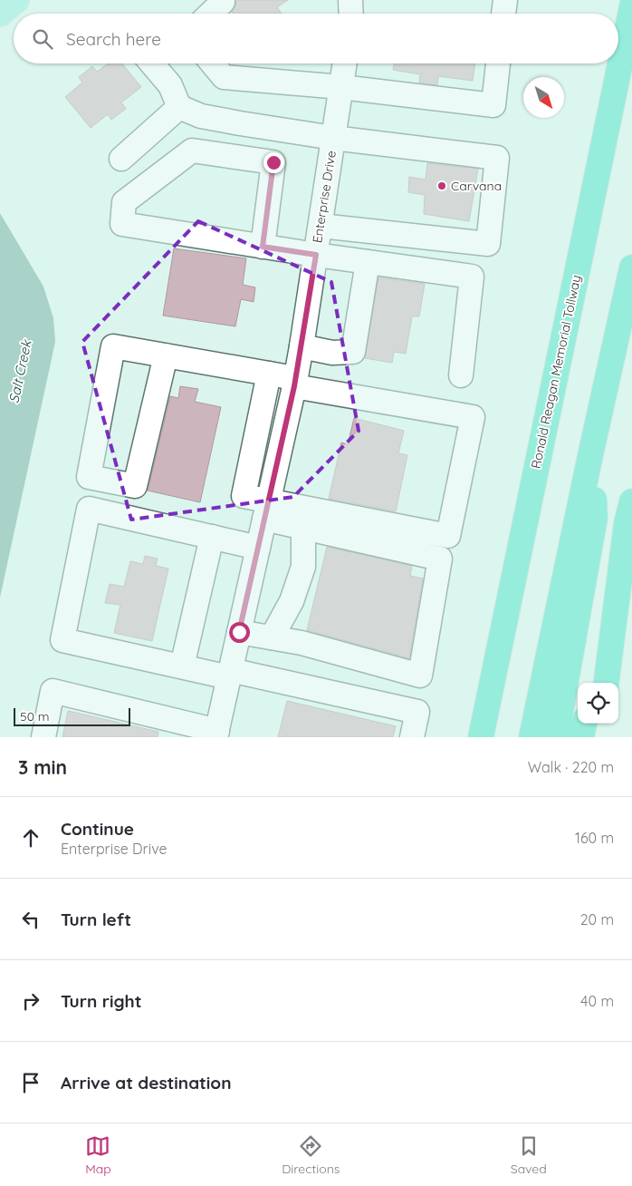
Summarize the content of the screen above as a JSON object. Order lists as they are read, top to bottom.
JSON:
{
  "streets": {
    "highway": ["Ronald Reagan Memorial Tollway"],
    "street": ["Enterprise Drive"]
  },
  "water": ["Salt Creek"],
  "places": ["Carvana"],
  "scale_bar": "50 m",
  "north": "bottom right",
  "page": {
    "search": "Search here",
    "scale": "50 m",
    "heading": ["3 min", "Walk · 220 m"],
    "list": [
      ["Continue", "Enterprise Drive", "160 m"],
      ["Turn left", "20 m"],
      ["Turn right", "40 m"],
      "Arrive at destination"
    ],
    "nav": ["Map", "Directions", "Saved"]
  }
}
